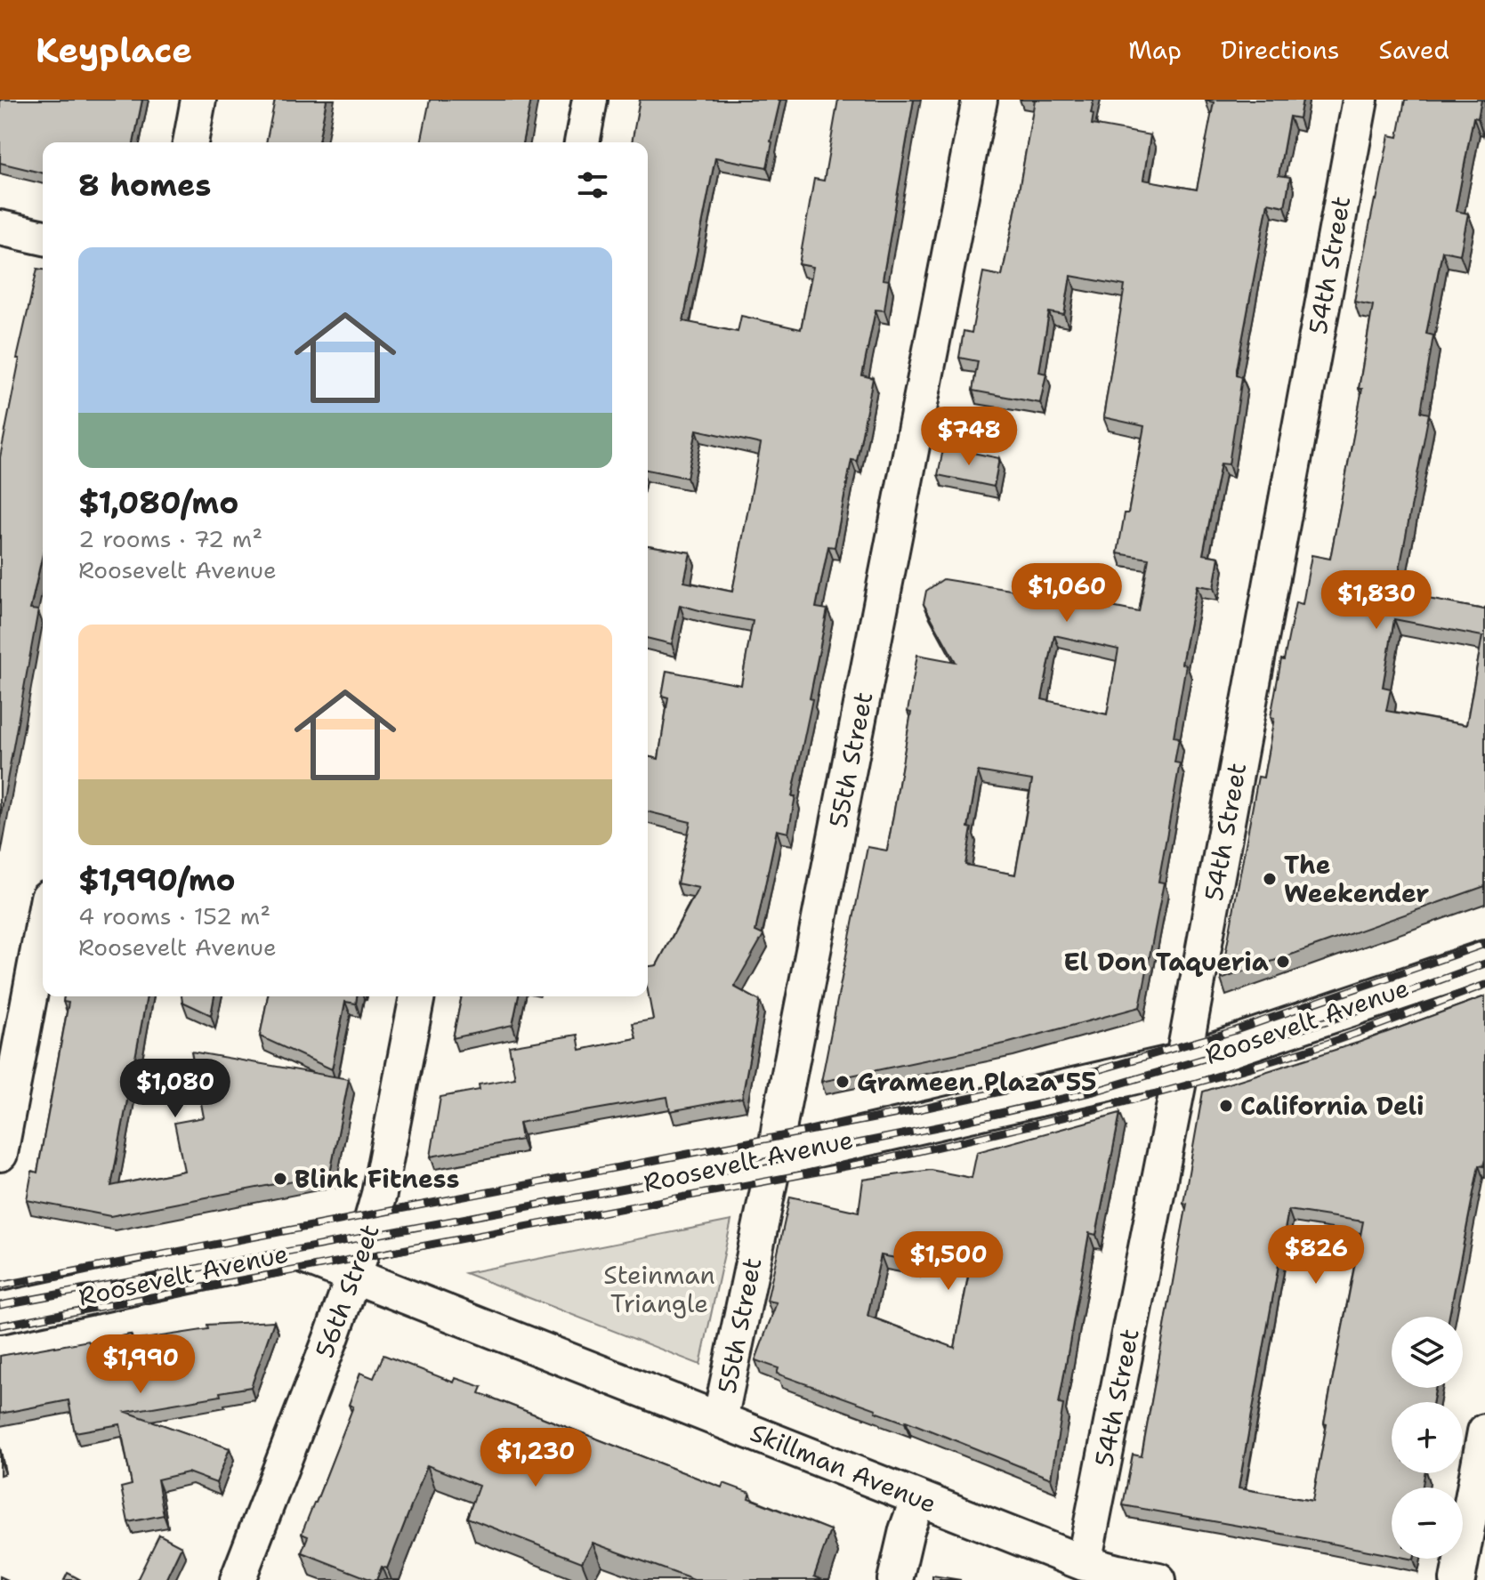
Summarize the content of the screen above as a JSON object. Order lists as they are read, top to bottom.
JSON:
{
  "streets": {
    "main road": ["Roosevelt Avenue"],
    "street": [
      "54th Street",
      "55th Street",
      "56th Street",
      "Skillman Avenue"
    ]
  },
  "crossings": [
    ["54th Street", "Roosevelt Avenue"],
    ["54th Street", "Skillman Avenue"],
    ["55th Street", "Roosevelt Avenue"],
    ["55th Street", "Skillman Avenue"],
    ["Roosevelt Avenue", "56th Street"],
    ["Roosevelt Avenue", "Skillman Avenue"],
    ["56th Street", "Skillman Avenue"]
  ],
  "parks": ["Steinman Triangle"],
  "places": [
    "The Weekender",
    "El Don Taqueria",
    "Grameen Plaza 55",
    "California Deli",
    "Blink Fitness"
  ],
  "page": {
    "header": "Keyplace",
    "nav": ["Map", "Directions", "Saved"],
    "heading": "8 homes",
    "list": [
      {
        "name": "$1,080/mo",
        "note": "2 rooms · 72 m² · Roosevelt Avenue"
      },
      {
        "name": "$1,990/mo",
        "note": "4 rooms · 152 m² · Roosevelt Avenue"
      }
    ],
    "price": [
      "$748",
      "$1,060",
      "$1,830",
      "$1,080",
      "$826",
      "$1,500",
      "$1,990",
      "$1,230"
    ],
    "map_buttons": ["+", "−"]
  }
}
